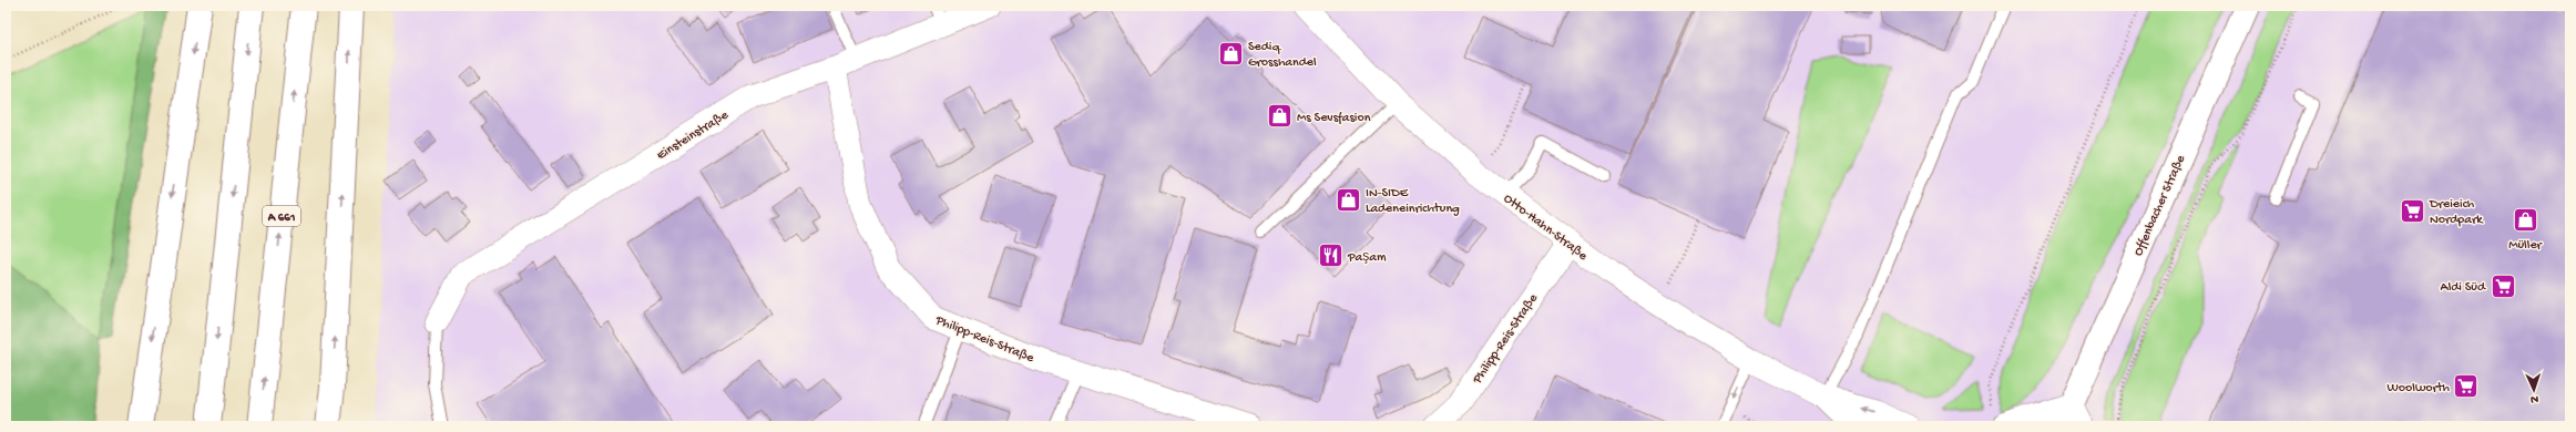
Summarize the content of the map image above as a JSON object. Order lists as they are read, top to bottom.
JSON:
{
  "streets": {
    "main road": ["Offenbacher Straße", "A 661"],
    "street": ["Einsteinstraße", "Otto-Hahn-Straße", "Philipp-Reis-Straße"]
  },
  "crossings": [
    ["Einsteinstraße", "Philipp-Reis-Straße"],
    ["Otto-Hahn-Straße", "Philipp-Reis-Straße"]
  ],
  "places": {
    "shop": [
      "Sediq Grosshandel",
      "Ms Sevsfasion",
      "IN-SIDE Ladeneinrichtung",
      "Müller"
    ],
    "supermarket": ["Dreieich Nordpark", "Aldi Süd", "Woolworth"],
    "restaurant": ["Paşam"]
  },
  "north": "bottom"
}
